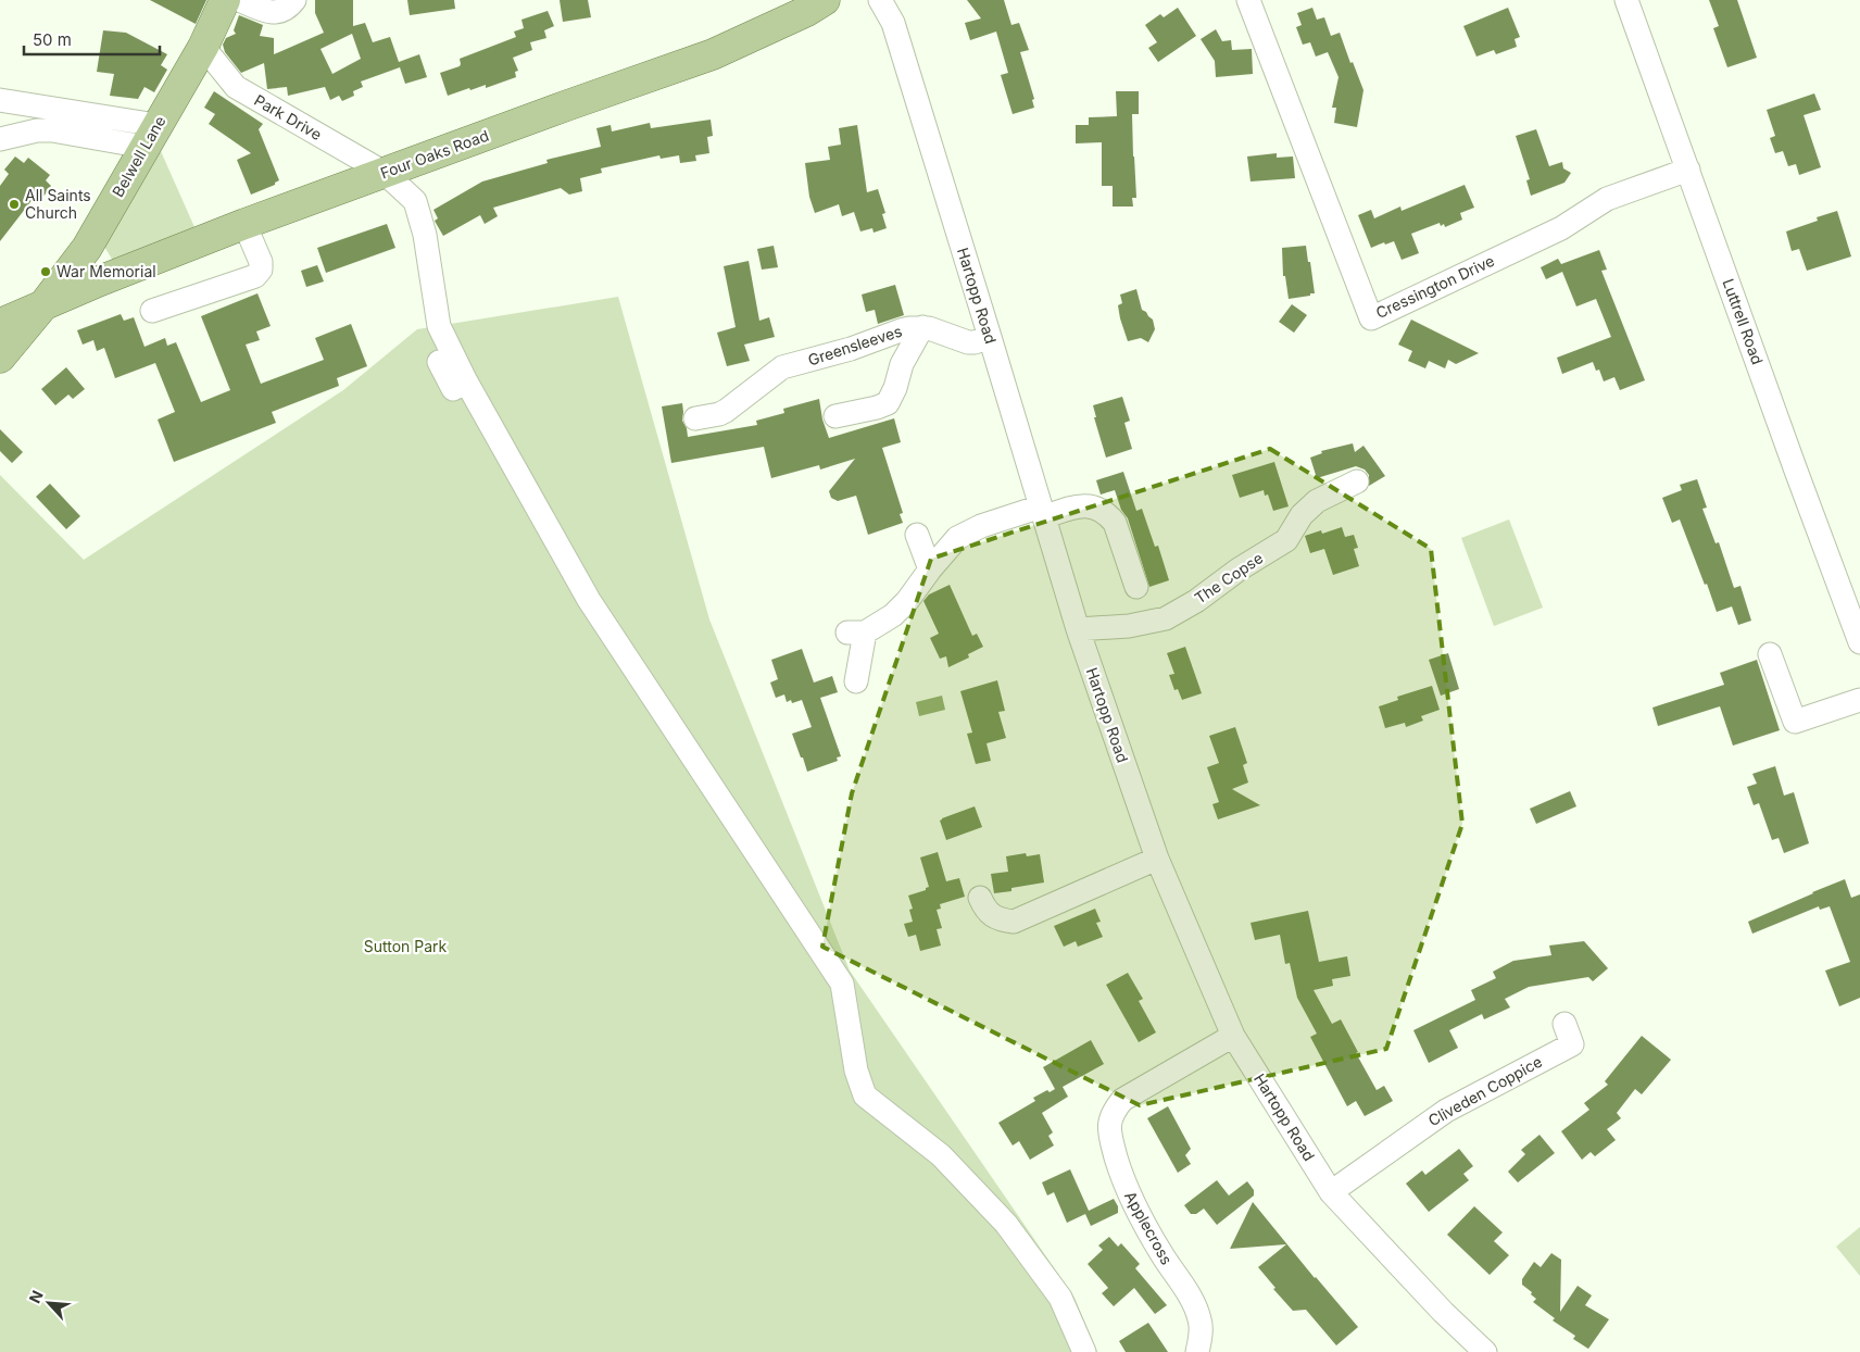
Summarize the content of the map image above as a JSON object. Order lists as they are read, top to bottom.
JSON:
{
  "streets": {
    "main road": ["Four Oaks Road", "Belwell Lane"],
    "street": [
      "Park Drive",
      "Cressington Drive",
      "Hartopp Road",
      "Luttrell Road",
      "Greensleeves",
      "The Copse",
      "Cliveden Coppice",
      "Applecross"
    ]
  },
  "crossings": [
    ["Park Drive", "Four Oaks Road"],
    ["Park Drive", "Belwell Lane"],
    ["Four Oaks Road", "Belwell Lane"],
    ["Cressington Drive", "Luttrell Road"],
    ["Hartopp Road", "Greensleeves"],
    ["Hartopp Road", "The Copse"],
    ["Hartopp Road", "Cliveden Coppice"],
    ["Hartopp Road", "Applecross"]
  ],
  "parks": ["Sutton Park"],
  "places": ["All Saints Church", "War Memorial"],
  "scale_bar": "50 m",
  "north": "top left"
}
